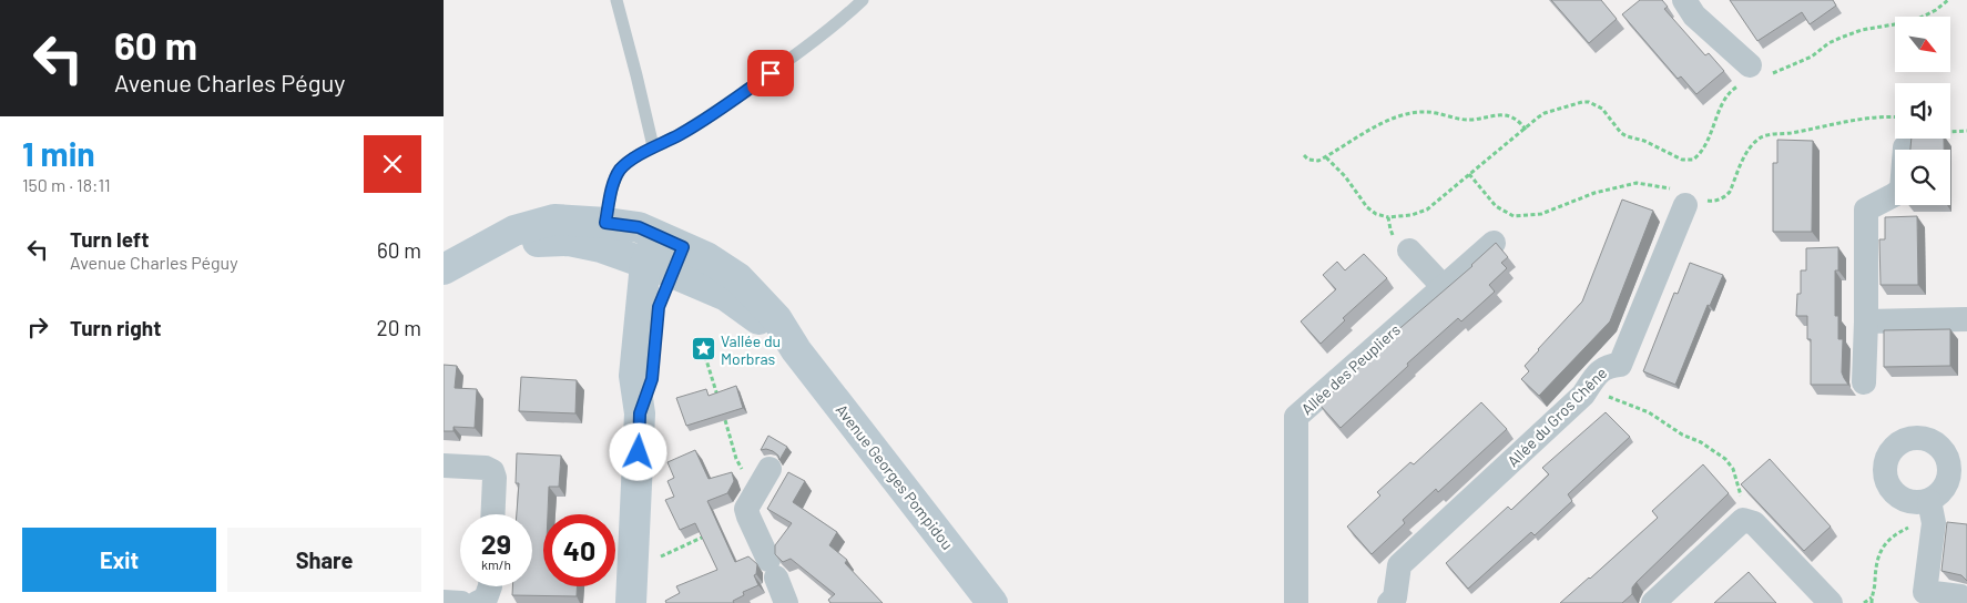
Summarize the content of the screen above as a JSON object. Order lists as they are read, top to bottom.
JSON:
{
  "streets": {
    "street": ["Allée des Peupliers", "Allée du Gros Chêne", "Avenue Georges Pompidou"]
  },
  "places": {
    "place": ["Vallée du Morbras"]
  },
  "north": "bottom right",
  "page": {
    "turn": ["60 m", "Avenue Charles Péguy"],
    "heading": ["1 min", "150 m · 18:11"],
    "list": [
      {
        "name": "Turn left",
        "note": "Avenue Charles Péguy",
        "value": "60 m"
      },
      {
        "name": "Turn right",
        "value": "20 m"
      }
    ],
    "speed": "29 km/h",
    "limit": "40",
    "buttons": ["Exit", "Share"]
  }
}
